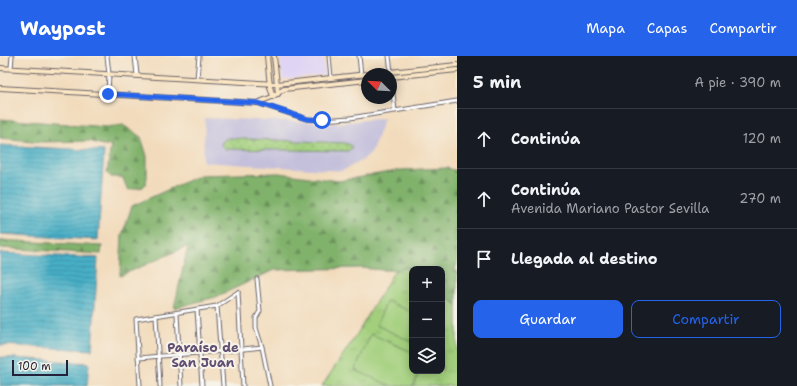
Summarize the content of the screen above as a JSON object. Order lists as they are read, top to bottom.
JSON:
{
  "districts": ["Paraíso de San Juan"],
  "scale_bar": "100 m",
  "north": "top left",
  "page": {
    "header": "Waypost",
    "nav": ["Mapa", "Capas", "Compartir"],
    "heading": ["5 min", "A pie · 390 m"],
    "list": [
      ["Continúa", "120 m"],
      ["Continúa", "Avenida Mariano Pastor Sevilla", "270 m"],
      "Llegada al destino"
    ],
    "map_buttons": ["+", "−"],
    "buttons": ["Guardar", "Compartir"],
    "scale": "100 m"
  }
}
